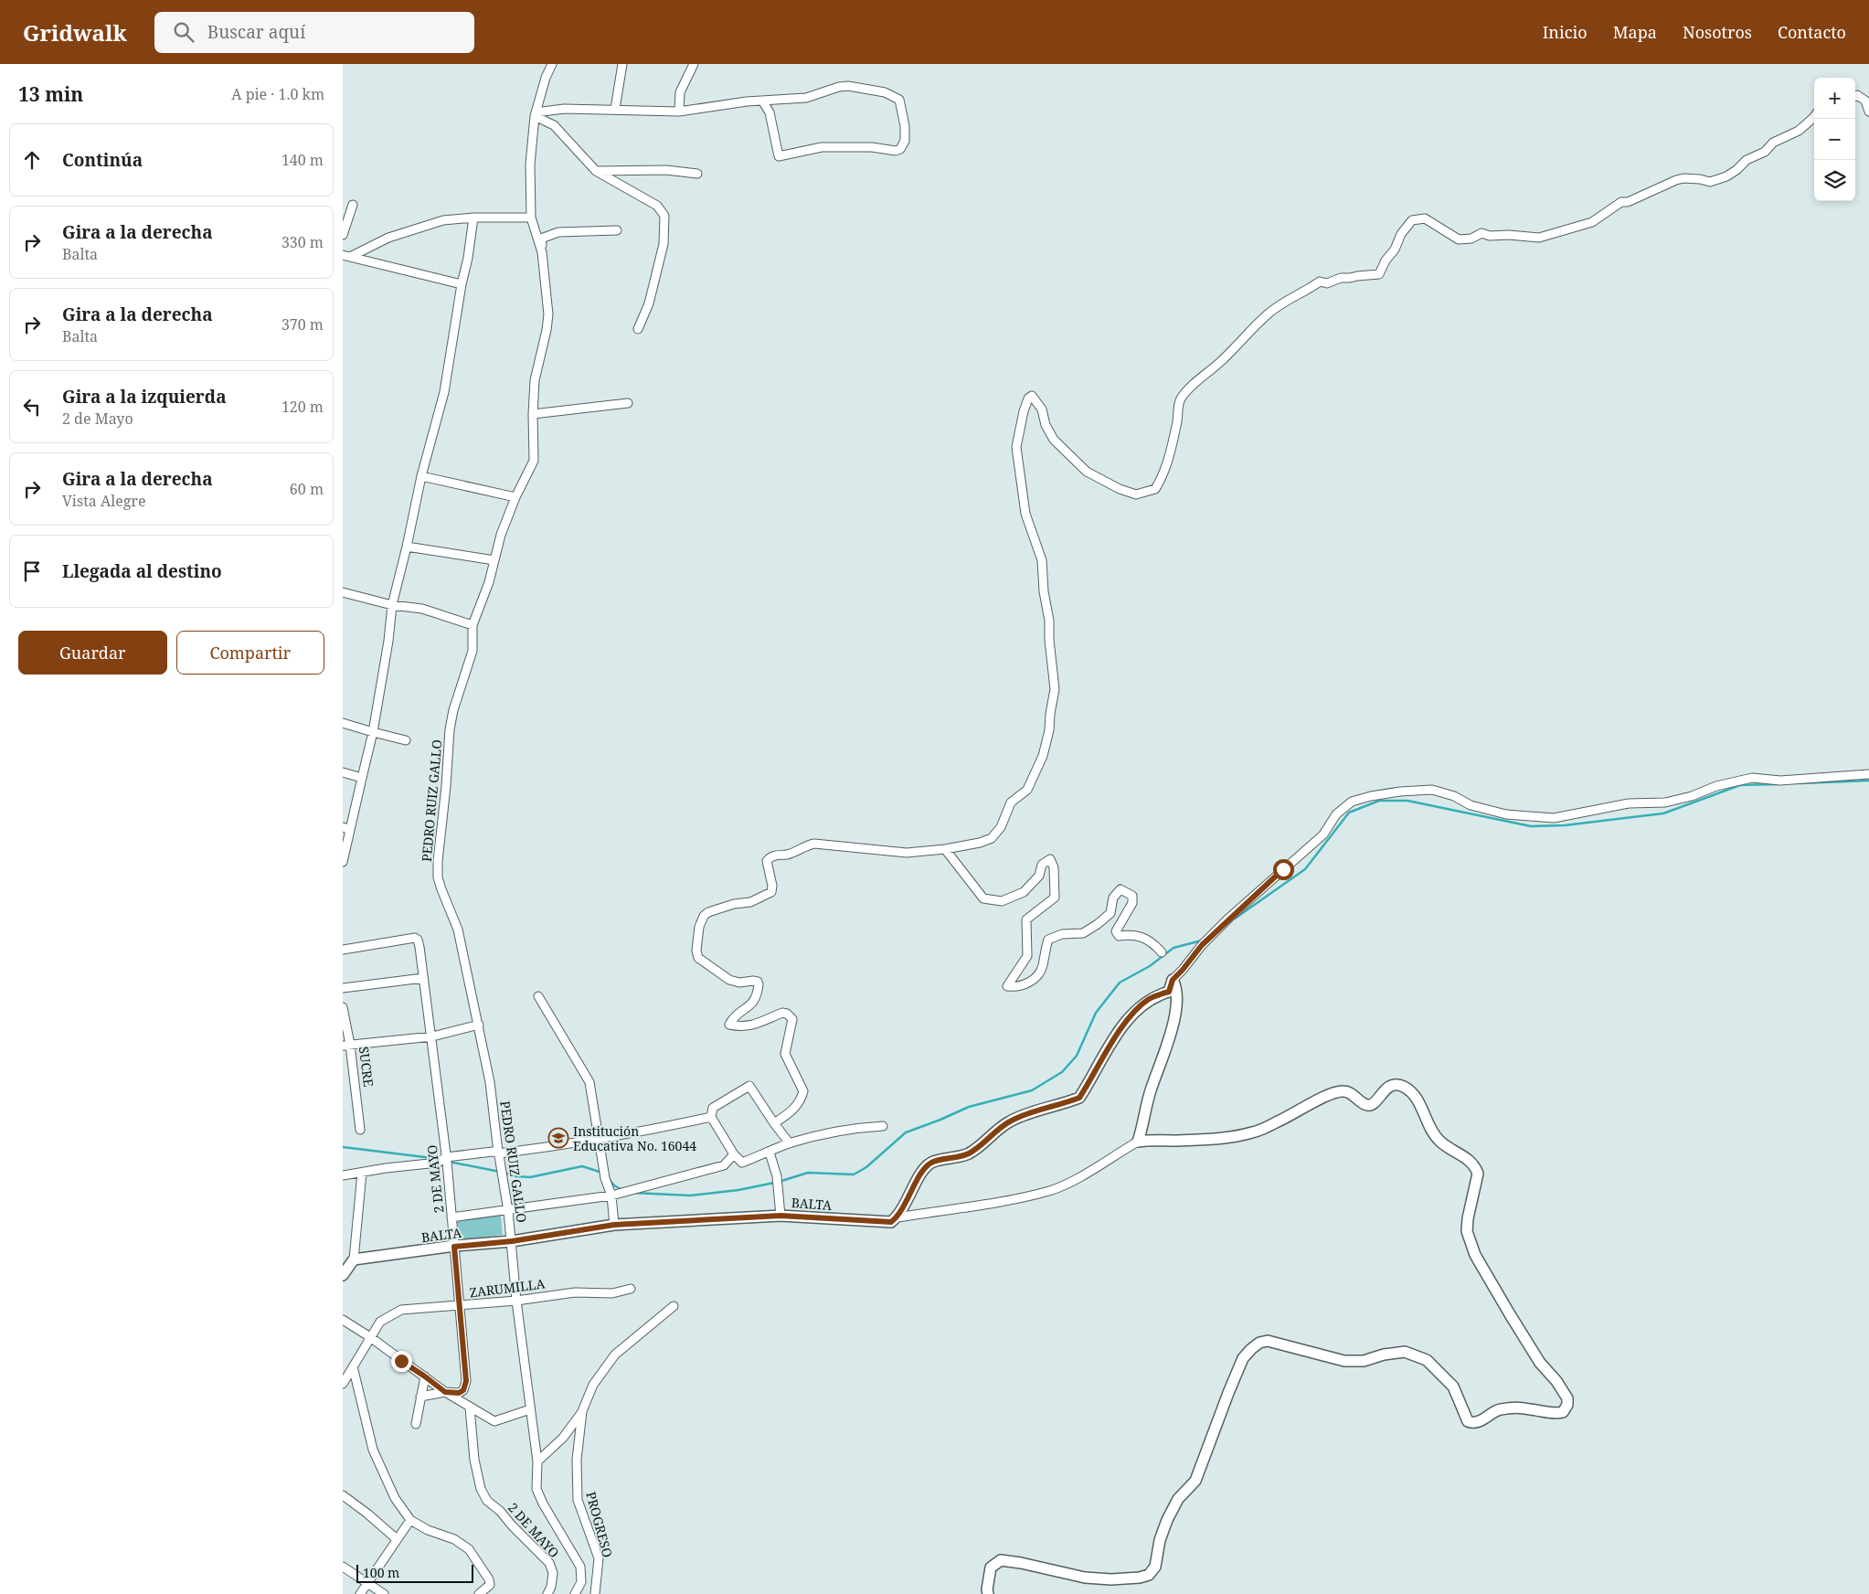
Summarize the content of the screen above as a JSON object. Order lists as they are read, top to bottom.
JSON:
{
  "streets": {
    "street": [
      "PEDRO RUIZ GALLO",
      "SUCRE",
      "2 DE MAYO",
      "BALTA",
      "ZARUMILLA",
      "PROGRESO"
    ]
  },
  "crossings": [
    ["PEDRO RUIZ GALLO", "BALTA"],
    ["PEDRO RUIZ GALLO", "ZARUMILLA"],
    ["2 DE MAYO", "BALTA"],
    ["2 DE MAYO", "ZARUMILLA"]
  ],
  "places": {
    "school or university": ["Institución Educativa No. 16044"]
  },
  "scale_bar": "100 m",
  "page": {
    "header": "Gridwalk",
    "search": "Buscar aquí",
    "nav": [
      "Inicio",
      "Mapa",
      "Nosotros",
      "Contacto"
    ],
    "heading": ["13 min", "A pie · 1.0 km"],
    "map_buttons": ["+", "−"],
    "list": [
      ["Continúa", "140 m"],
      ["Gira a la derecha", "Balta", "330 m"],
      ["Gira a la derecha", "Balta", "370 m"],
      ["Gira a la izquierda", "2 de Mayo", "120 m"],
      ["Gira a la derecha", "Vista Alegre", "60 m"],
      "Llegada al destino"
    ],
    "buttons": ["Guardar", "Compartir"],
    "scale": "100 m"
  }
}
